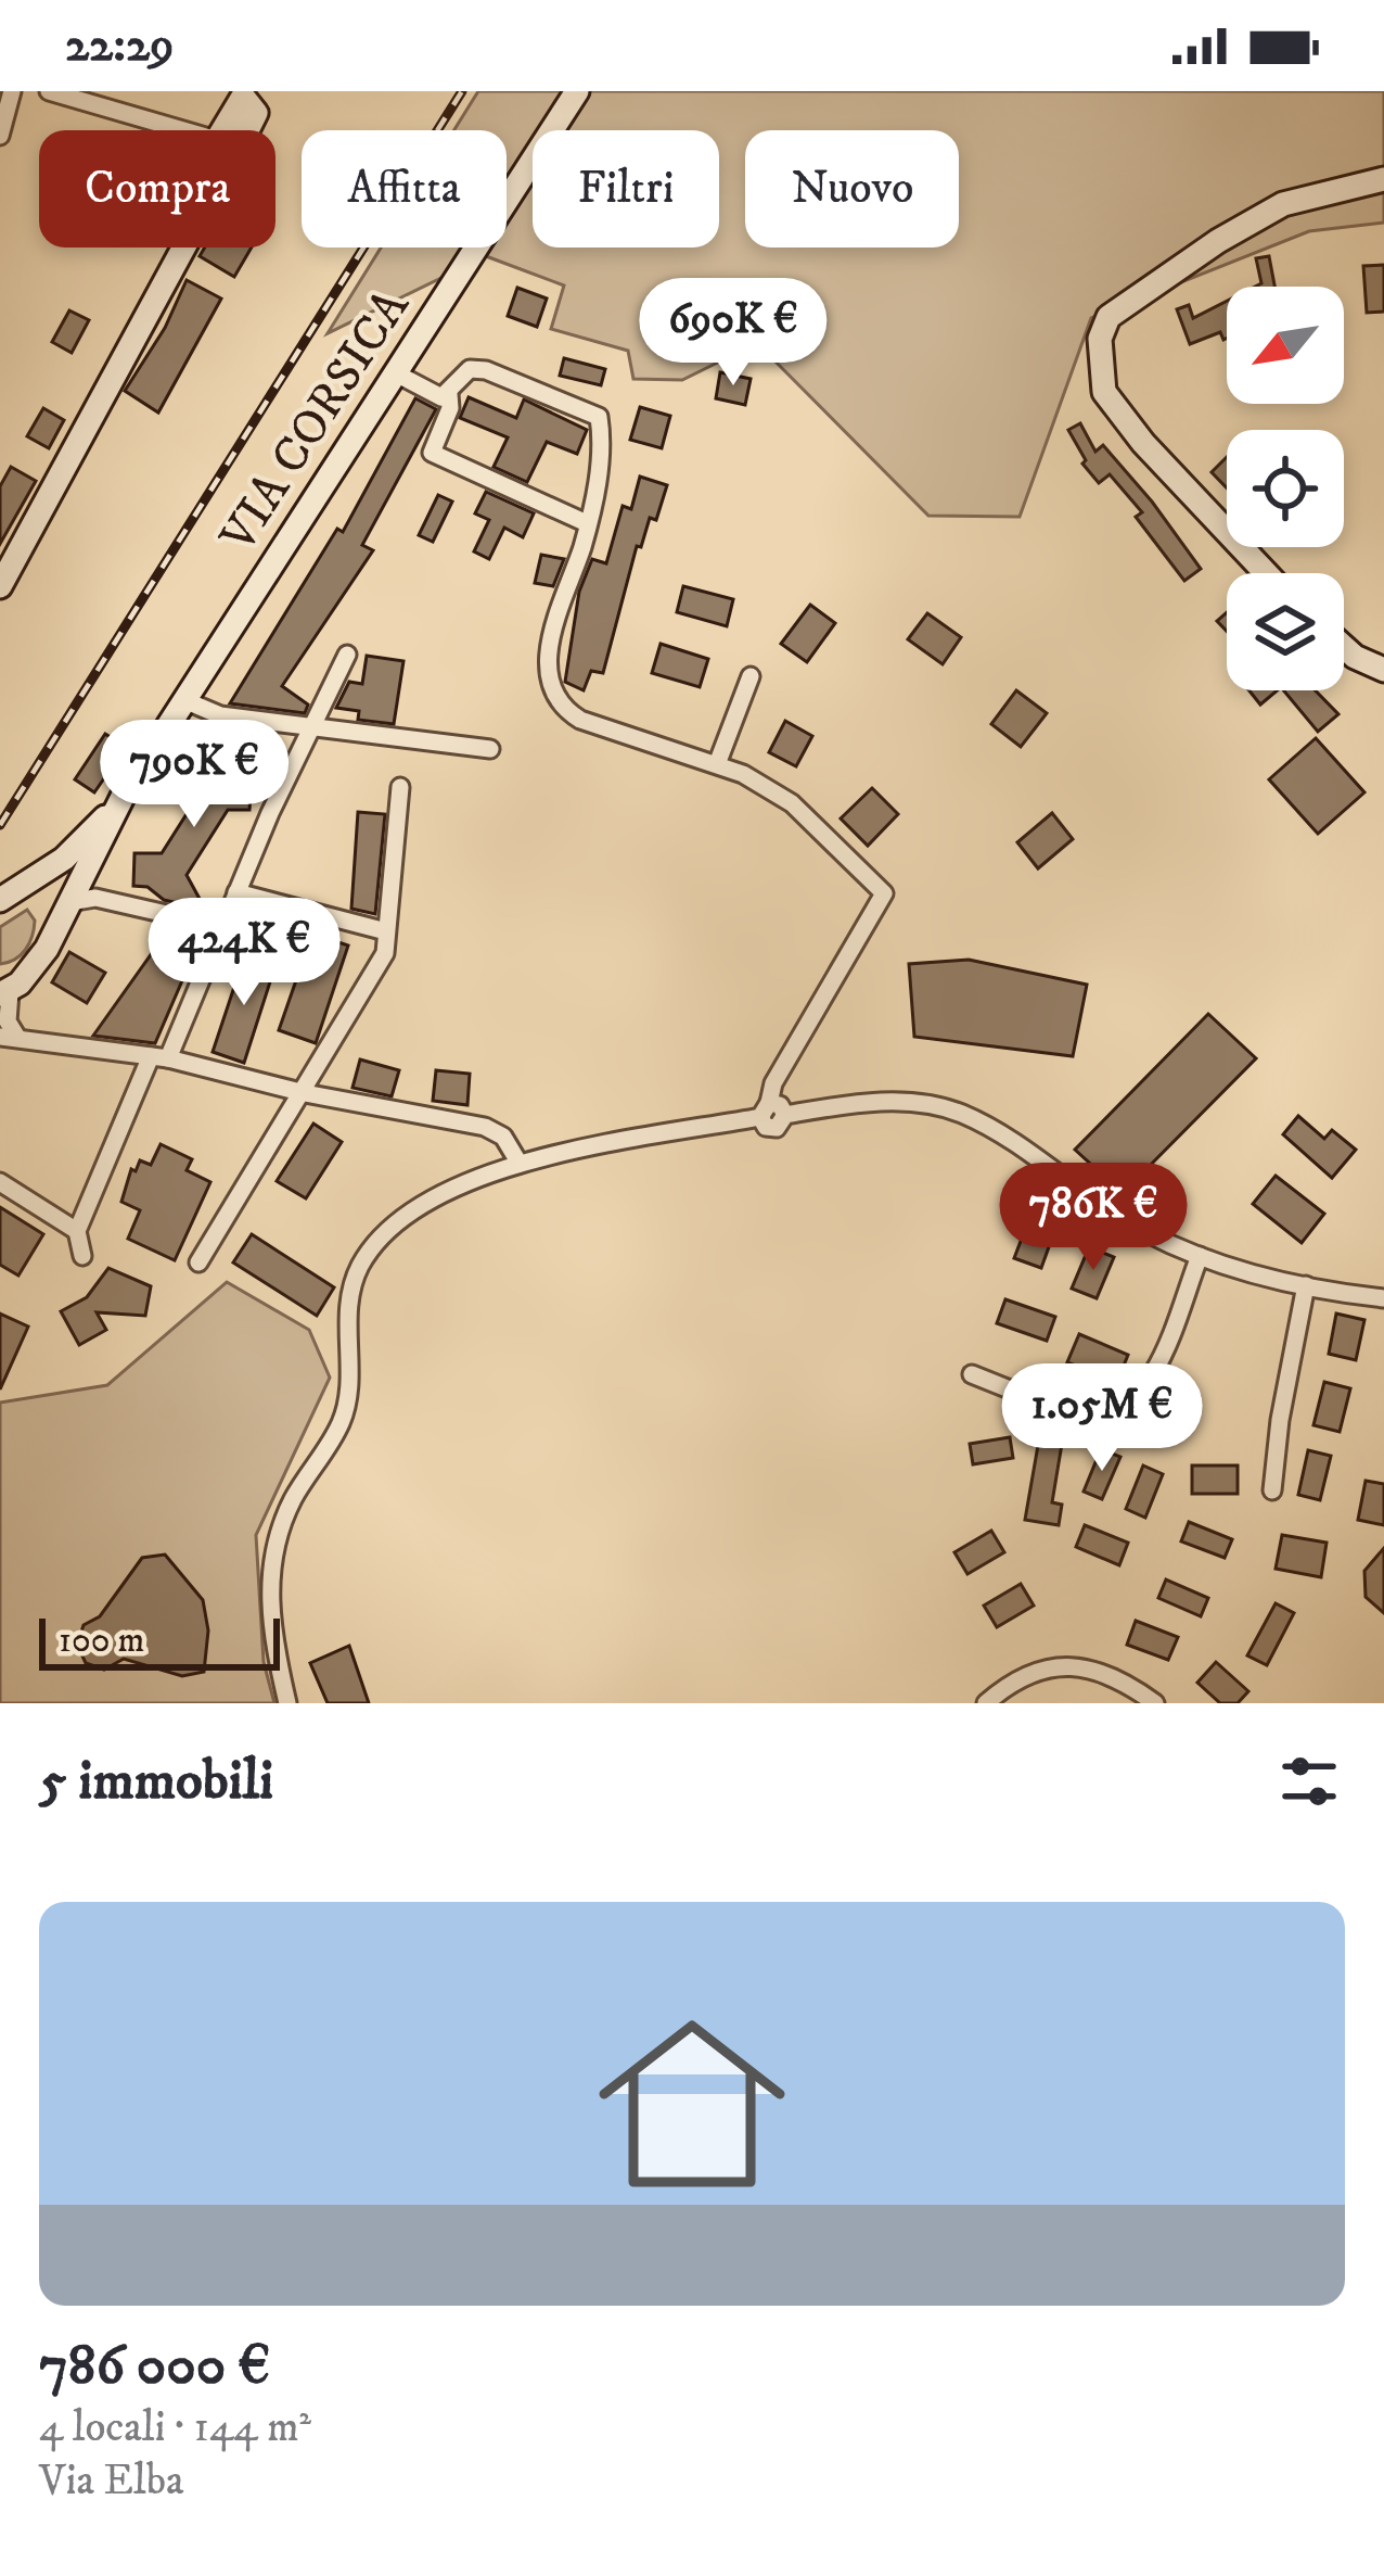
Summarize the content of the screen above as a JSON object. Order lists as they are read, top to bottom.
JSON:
{
  "streets": {
    "street": ["VIA CORSICA"]
  },
  "scale_bar": "100 m",
  "north": "bottom left",
  "page": {
    "status": "22:29",
    "chip": [
      "Compra",
      "Affitta",
      "Filtri",
      "Nuovo"
    ],
    "price": [
      "690K €",
      "790K €",
      "424K €",
      "786K €",
      "1.05M €"
    ],
    "scale": "100 m",
    "heading": "5 immobili",
    "list": [
      {
        "name": "786 000 €",
        "note": "4 locali · 144 m² · Via Elba"
      }
    ]
  }
}
